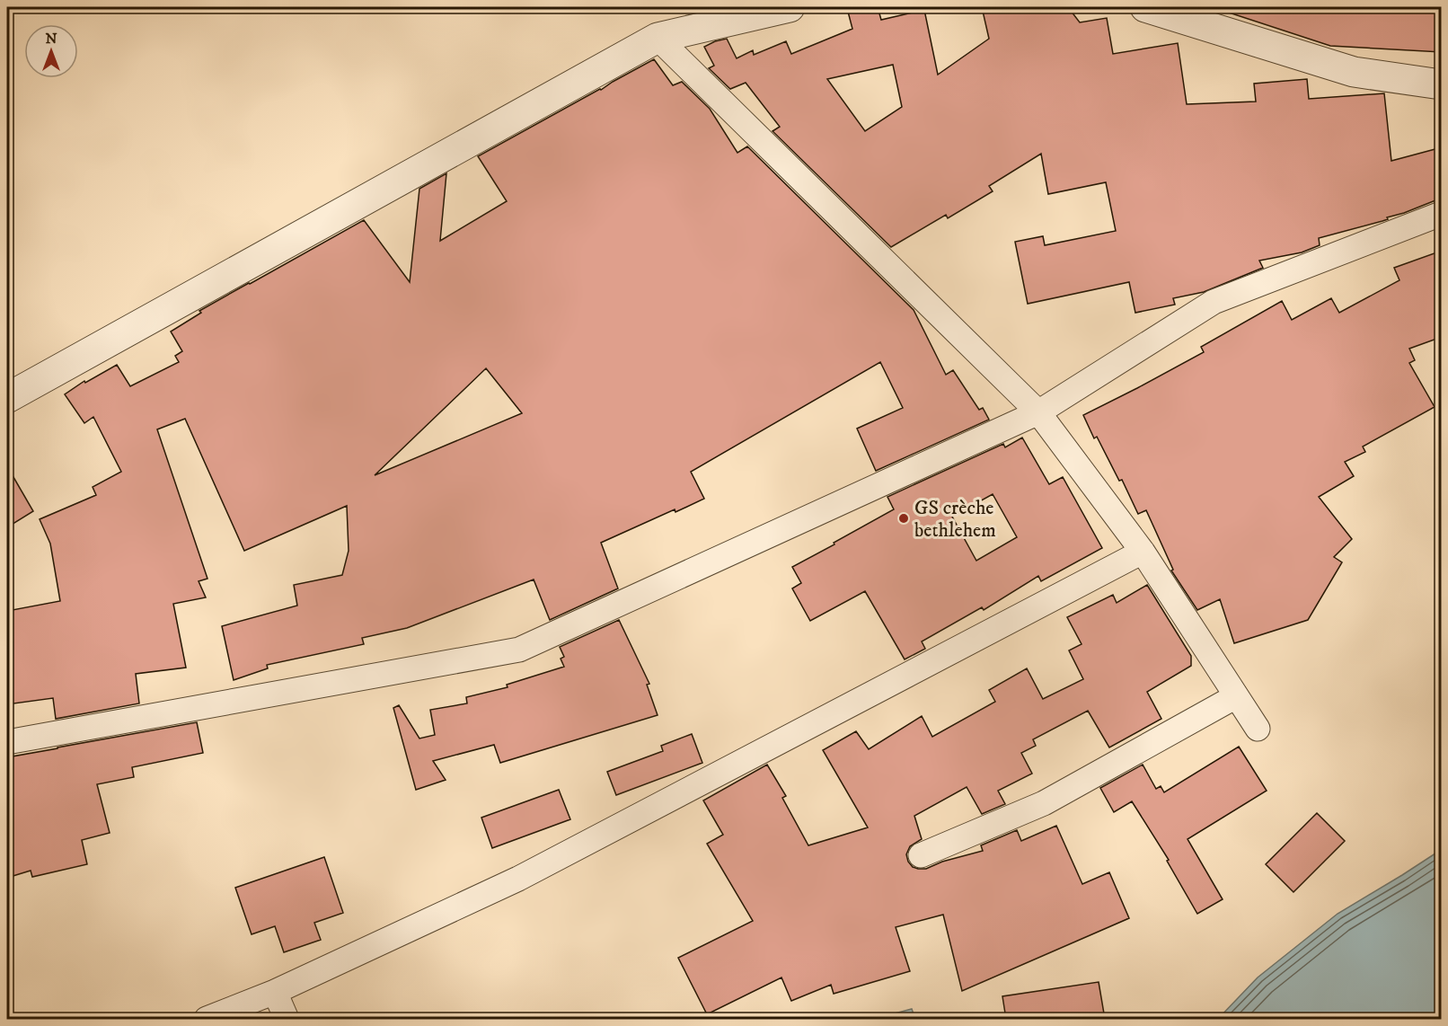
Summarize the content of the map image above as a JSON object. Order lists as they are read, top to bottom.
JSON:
{
  "places": ["GS crèche bethlehem"],
  "north": "top"
}
